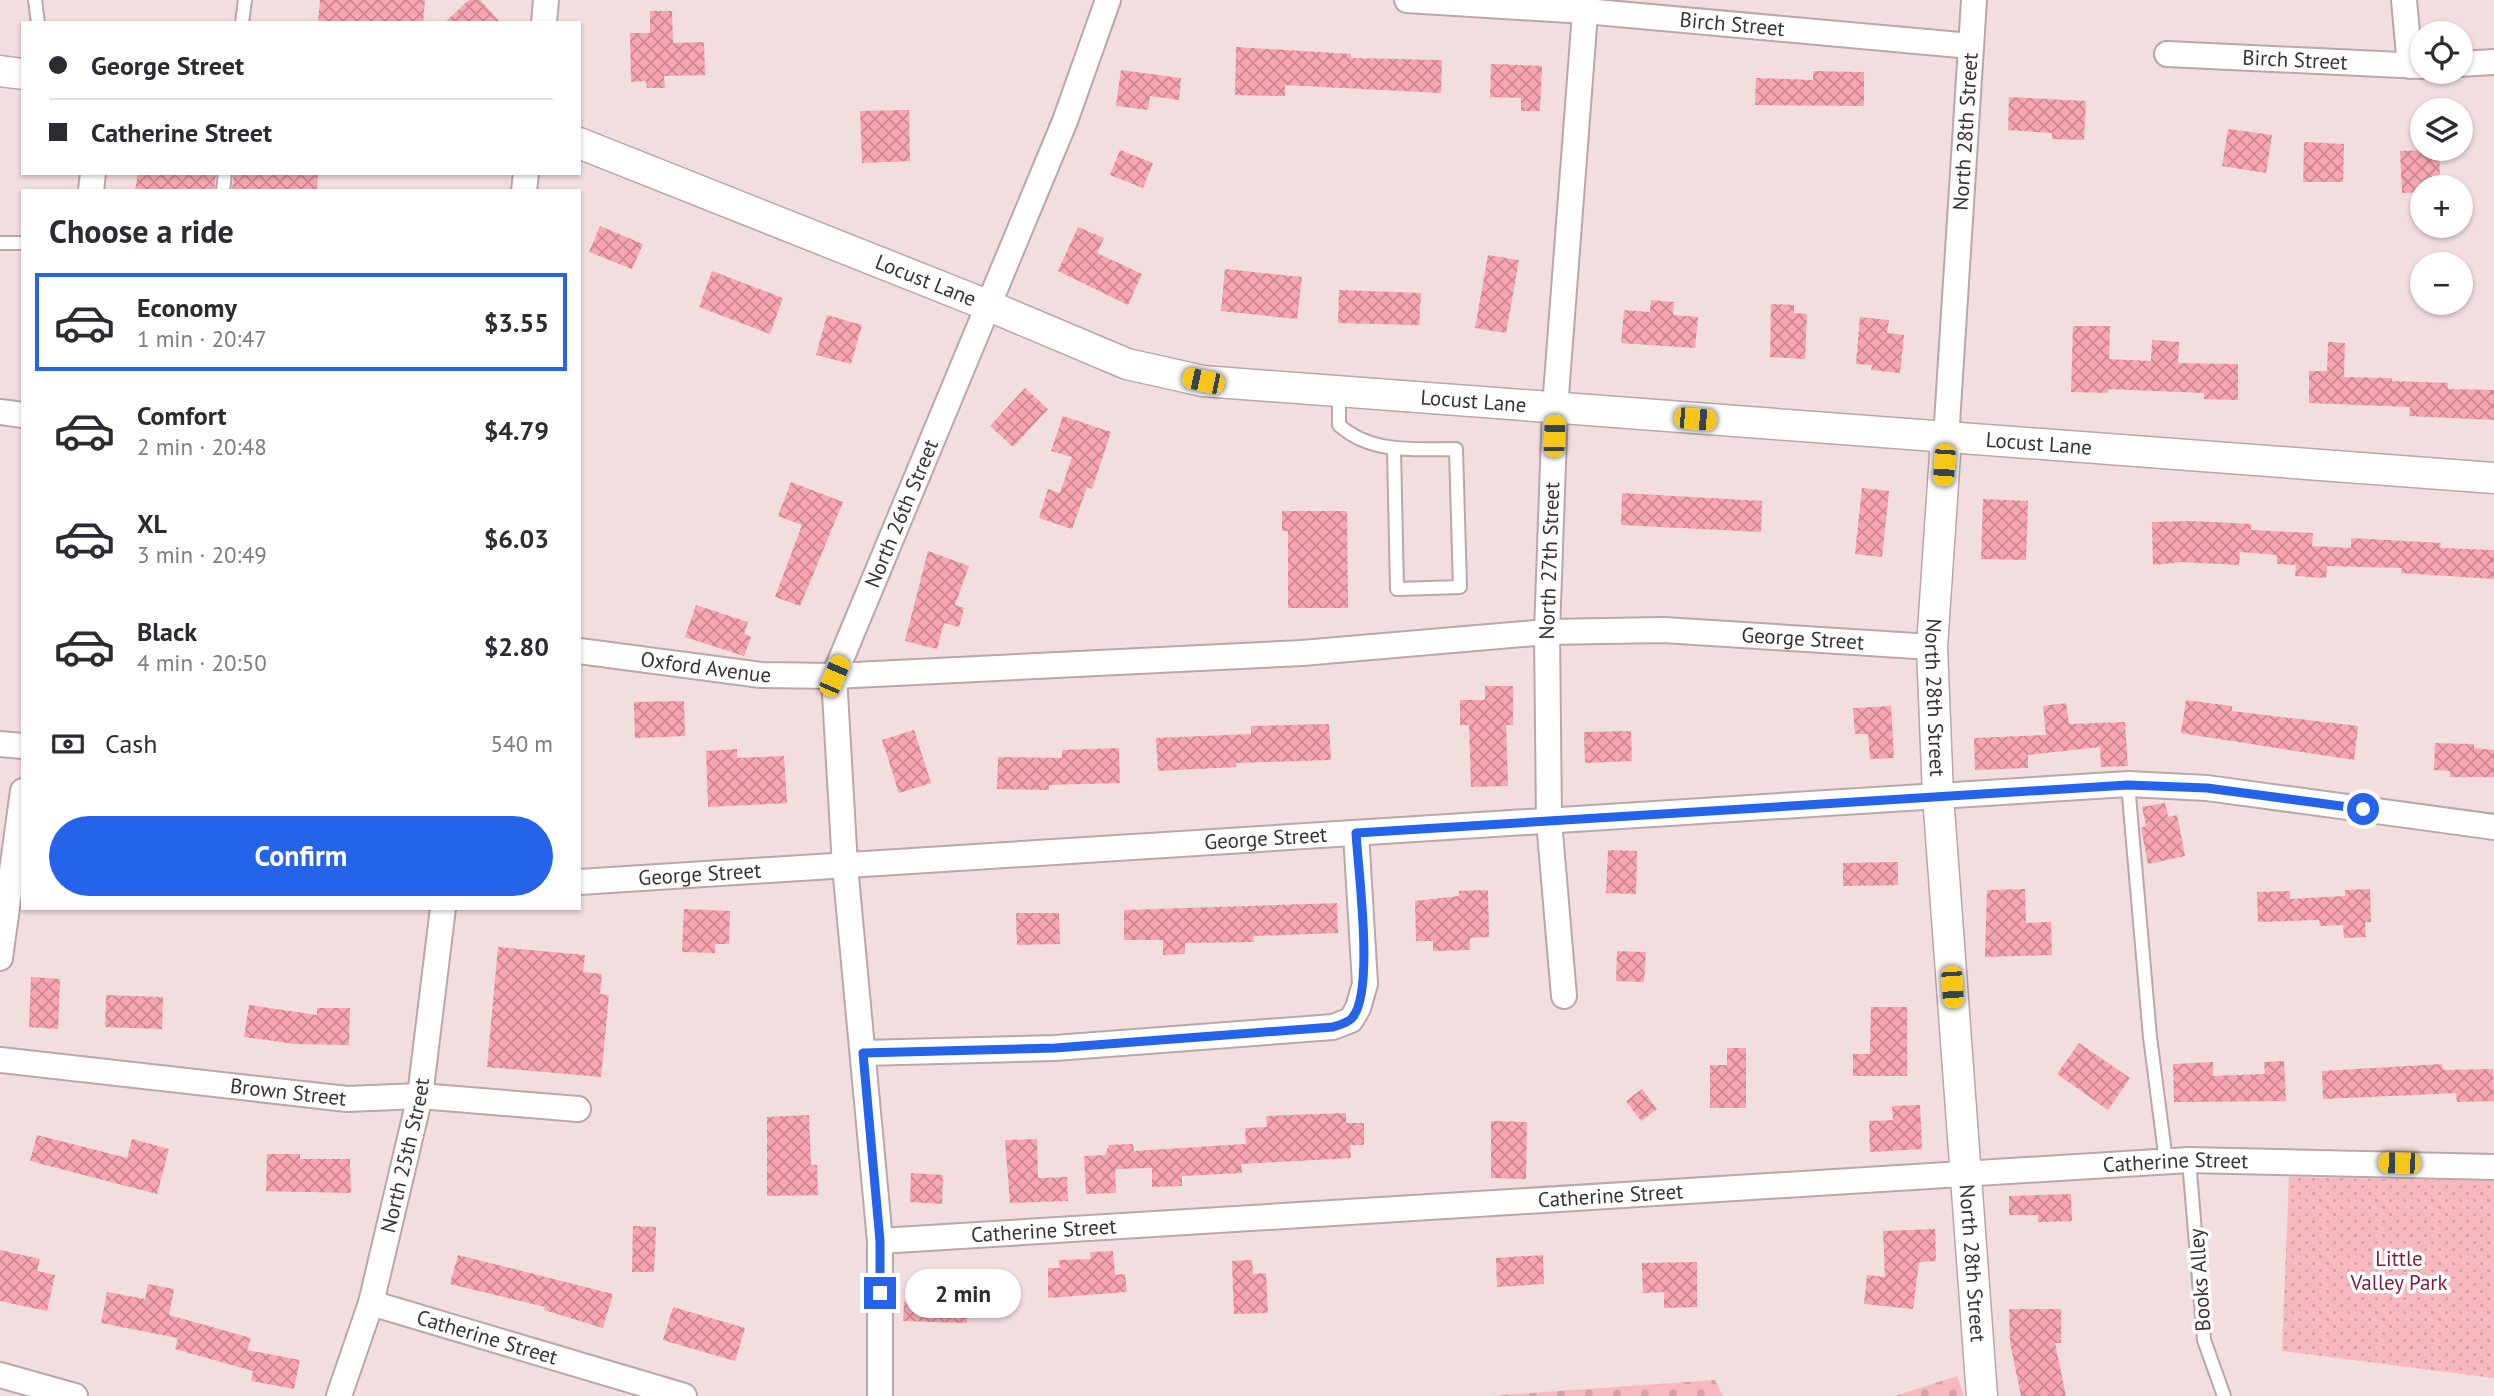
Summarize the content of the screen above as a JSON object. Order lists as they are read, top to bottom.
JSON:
{
  "streets": {
    "street": [
      "Birch Street",
      "North 28th Street",
      "Locust Lane",
      "North 26th Street",
      "North 27th Street",
      "George Street",
      "Oxford Avenue",
      "Brown Street",
      "North 25th Street",
      "Catherine Street"
    ],
    "lane": ["Books Alley"]
  },
  "crossings": [
    ["Birch Street", "North 28th Street"],
    ["Birch Street", "North 27th Street"],
    ["North 28th Street", "Locust Lane"],
    ["North 28th Street", "George Street"],
    ["North 28th Street", "Catherine Street"],
    ["Locust Lane", "North 26th Street"],
    ["Locust Lane", "North 27th Street"],
    ["North 26th Street", "George Street"],
    ["North 26th Street", "Oxford Avenue"],
    ["North 26th Street", "Catherine Street"],
    ["North 27th Street", "George Street"],
    ["George Street", "Oxford Avenue"],
    ["George Street", "Books Alley"],
    ["Brown Street", "North 25th Street"],
    ["North 25th Street", "Catherine Street"],
    ["Catherine Street", "Books Alley"]
  ],
  "parks": ["Little Valley Park"],
  "page": {
    "map_buttons": ["+", "−"],
    "banner": ["George Street", "Catherine Street"],
    "heading": "Choose a ride",
    "list": [
      {
        "name": "Economy",
        "note": "1 min · 20:47",
        "value": "$3.55"
      },
      {
        "name": "Comfort",
        "note": "2 min · 20:48",
        "value": "$4.79"
      },
      {
        "name": "XL",
        "note": "3 min · 20:49",
        "value": "$6.03"
      },
      {
        "name": "Black",
        "note": "4 min · 20:50",
        "value": "$2.80"
      }
    ],
    "pay": ["Cash", "540 m"],
    "buttons": "Confirm",
    "bubble": "2 min"
  }
}
